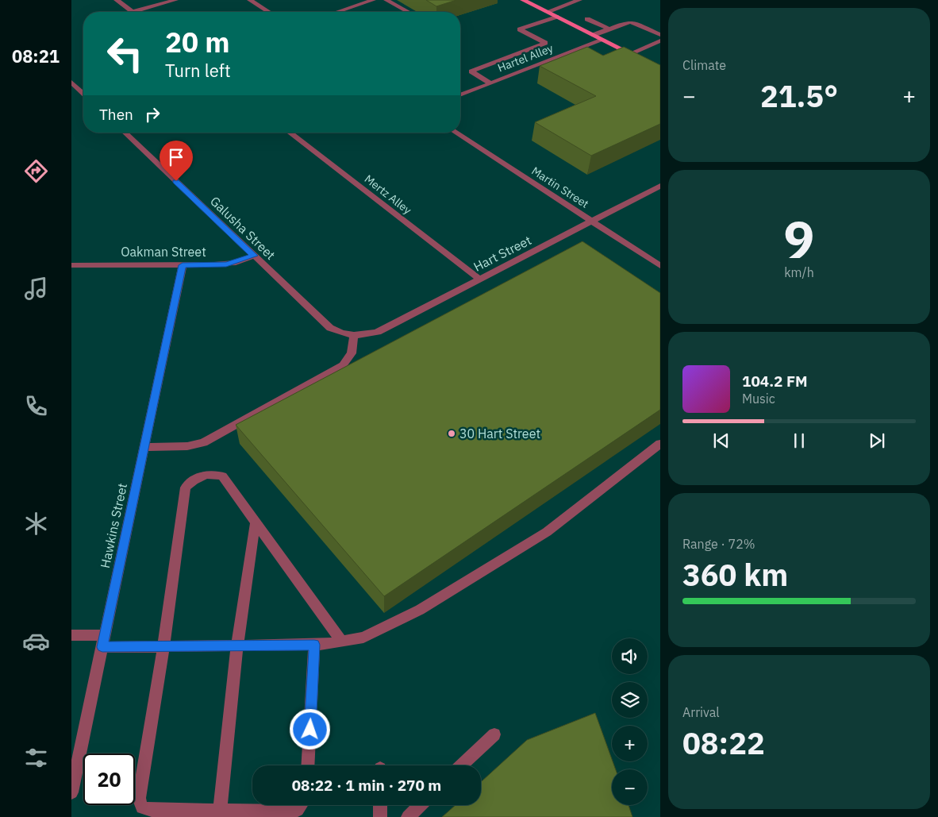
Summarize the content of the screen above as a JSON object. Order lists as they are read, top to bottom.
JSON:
{
  "streets": {
    "street": [
      "Hartel Alley",
      "Martin Street",
      "Mertz Alley",
      "Galusha Street",
      "Oakman Street",
      "Hart Street",
      "Hawkins Street"
    ]
  },
  "crossings": [
    ["Martin Street", "Hart Street"],
    ["Mertz Alley", "Hart Street"],
    ["Galusha Street", "Oakman Street"],
    ["Galusha Street", "Hart Street"],
    ["Oakman Street", "Hawkins Street"]
  ],
  "places": ["30 Hart Street"],
  "page": {
    "tabs": "08:21",
    "tile": [
      "Climate",
      ["9", "km/h"],
      ["Range · 72%", "360 km"],
      ["Arrival", "08:22"]
    ],
    "turn": ["20 m", "Turn left"],
    "heat": ["−", "21.5°", "+"],
    "then": "Then",
    "song": ["104.2 FM", "Music"],
    "map_buttons": ["+", "−"],
    "limit": "20",
    "trip": "08:22 · 1 min · 270 m"
  }
}
